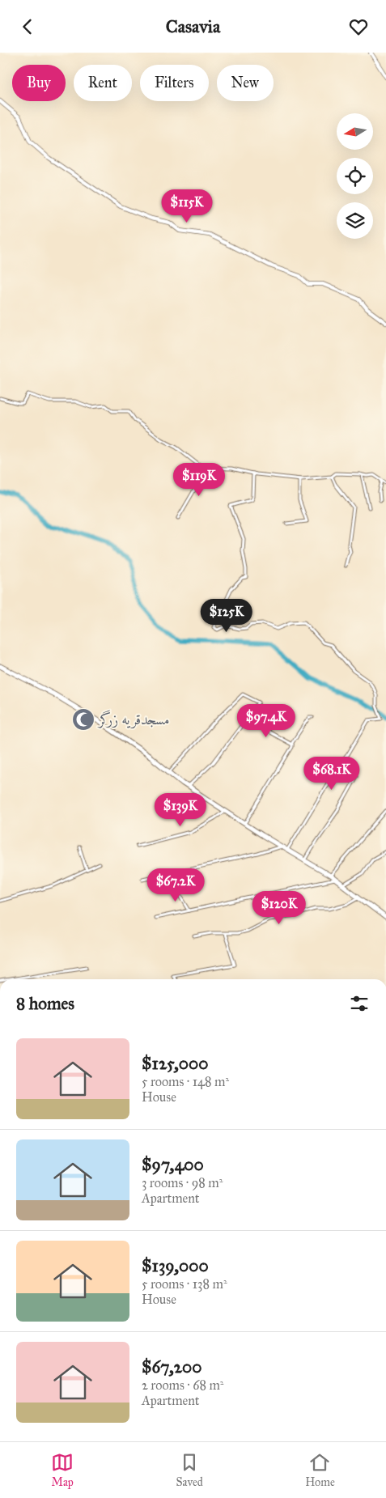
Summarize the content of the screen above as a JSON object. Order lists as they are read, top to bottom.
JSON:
{
  "places": {
    "mosque": ["مسجدقریه زرگر"]
  },
  "north": "left",
  "page": {
    "header": "Casavia",
    "chip": [
      "Buy",
      "Rent",
      "Filters",
      "New"
    ],
    "price": [
      "$115K",
      "$119K",
      "$125K",
      "$97.4K",
      "$68.1K",
      "$139K",
      "$67.2K",
      "$120K"
    ],
    "heading": "8 homes",
    "list": [
      {
        "name": "$125,000",
        "note": "5 rooms · 148 m² · House"
      },
      {
        "name": "$97,400",
        "note": "3 rooms · 98 m² · Apartment"
      },
      {
        "name": "$139,000",
        "note": "5 rooms · 138 m² · House"
      },
      {
        "name": "$67,200",
        "note": "2 rooms · 68 m² · Apartment"
      }
    ],
    "tabs": ["Map", "Saved", "Home"]
  }
}
